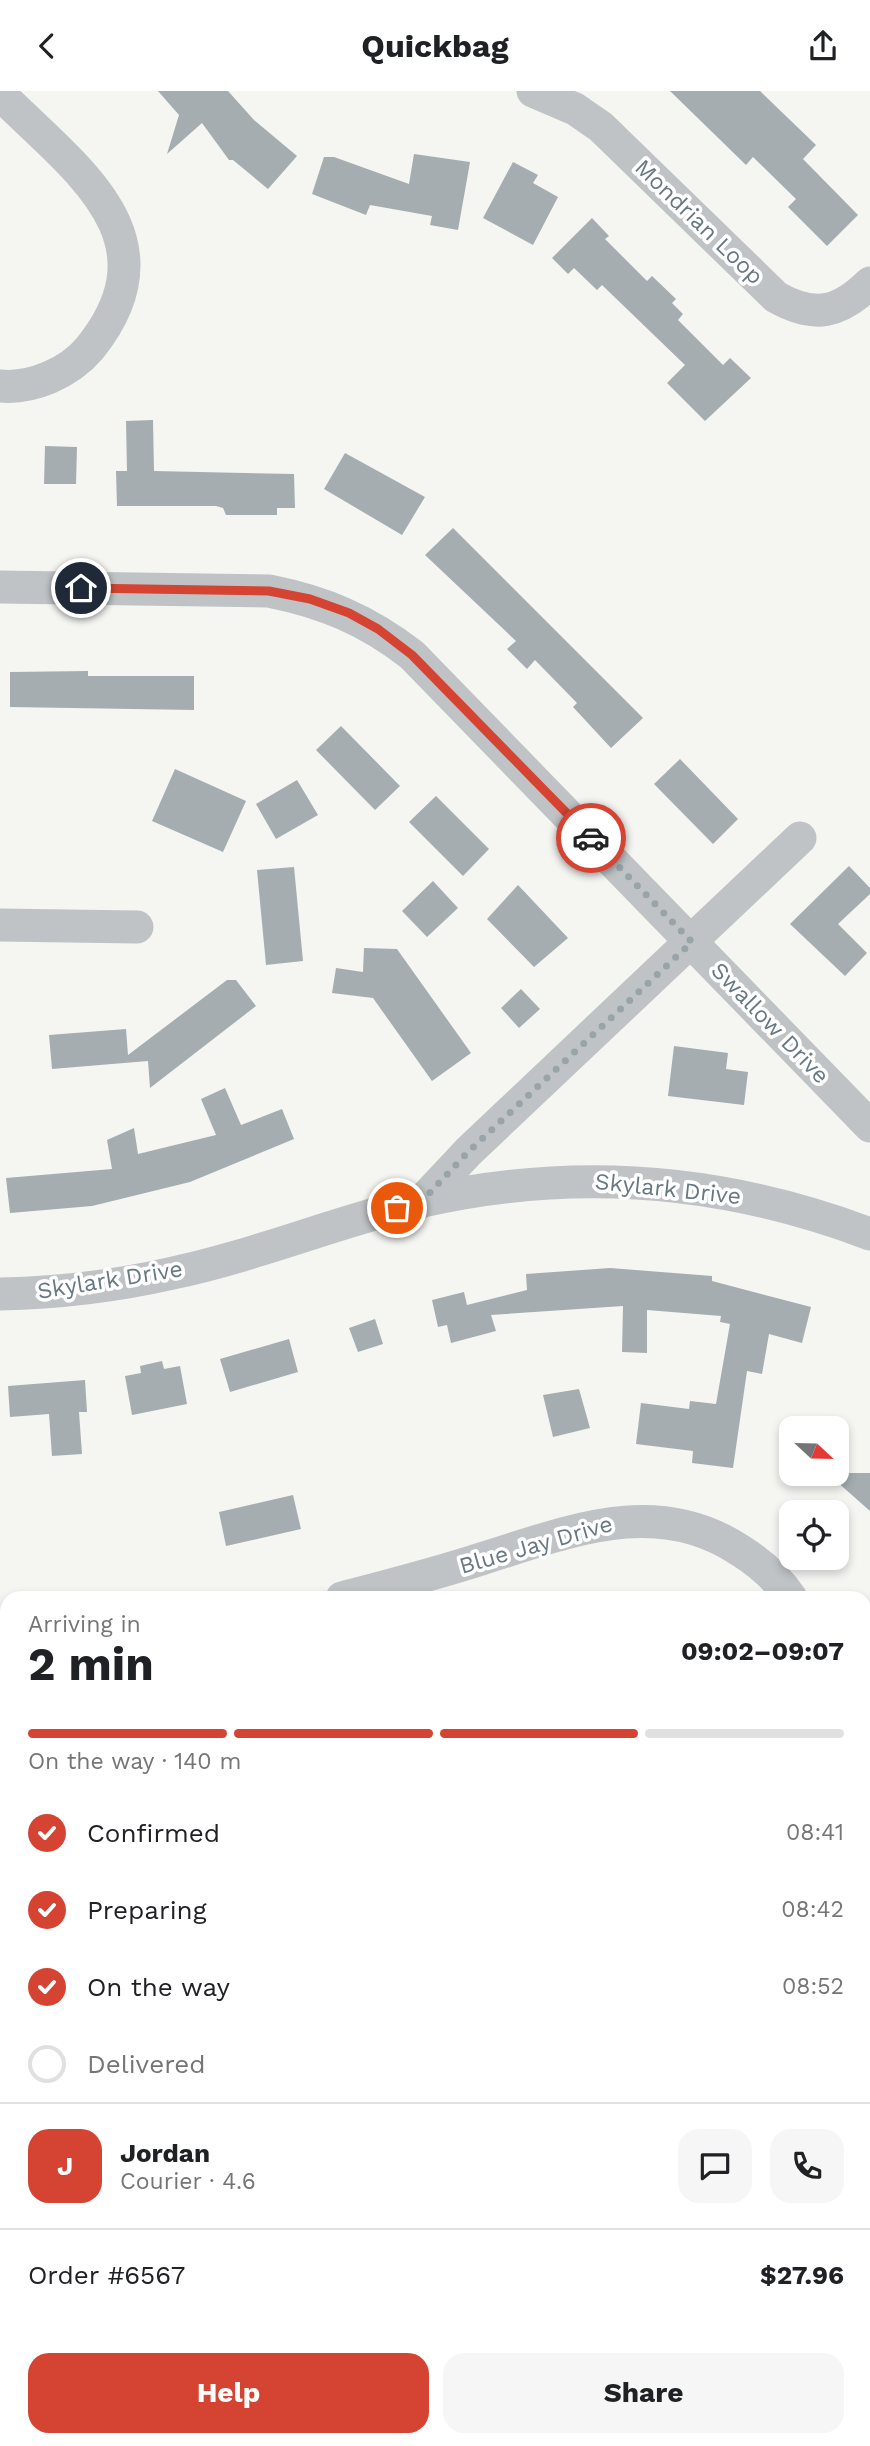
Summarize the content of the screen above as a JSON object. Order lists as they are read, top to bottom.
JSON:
{
  "streets": {
    "street": [
      "Mondrian Loop",
      "Swallow Drive",
      "Skylark Drive",
      "Blue Jay Drive"
    ]
  },
  "north": "right",
  "page": {
    "header": "Quickbag",
    "heading": ["2 min", "Arriving in", "09:02–09:07"],
    "panel": [
      "Jordan",
      "Courier · 4.6",
      "Order #6567",
      "$27.96"
    ],
    "bar": "On the way · 140 m",
    "list": [
      ["Confirmed", "08:41"],
      ["Preparing", "08:42"],
      ["On the way", "08:52"],
      "Delivered"
    ],
    "round": "J",
    "buttons": ["Help", "Share"]
  }
}
